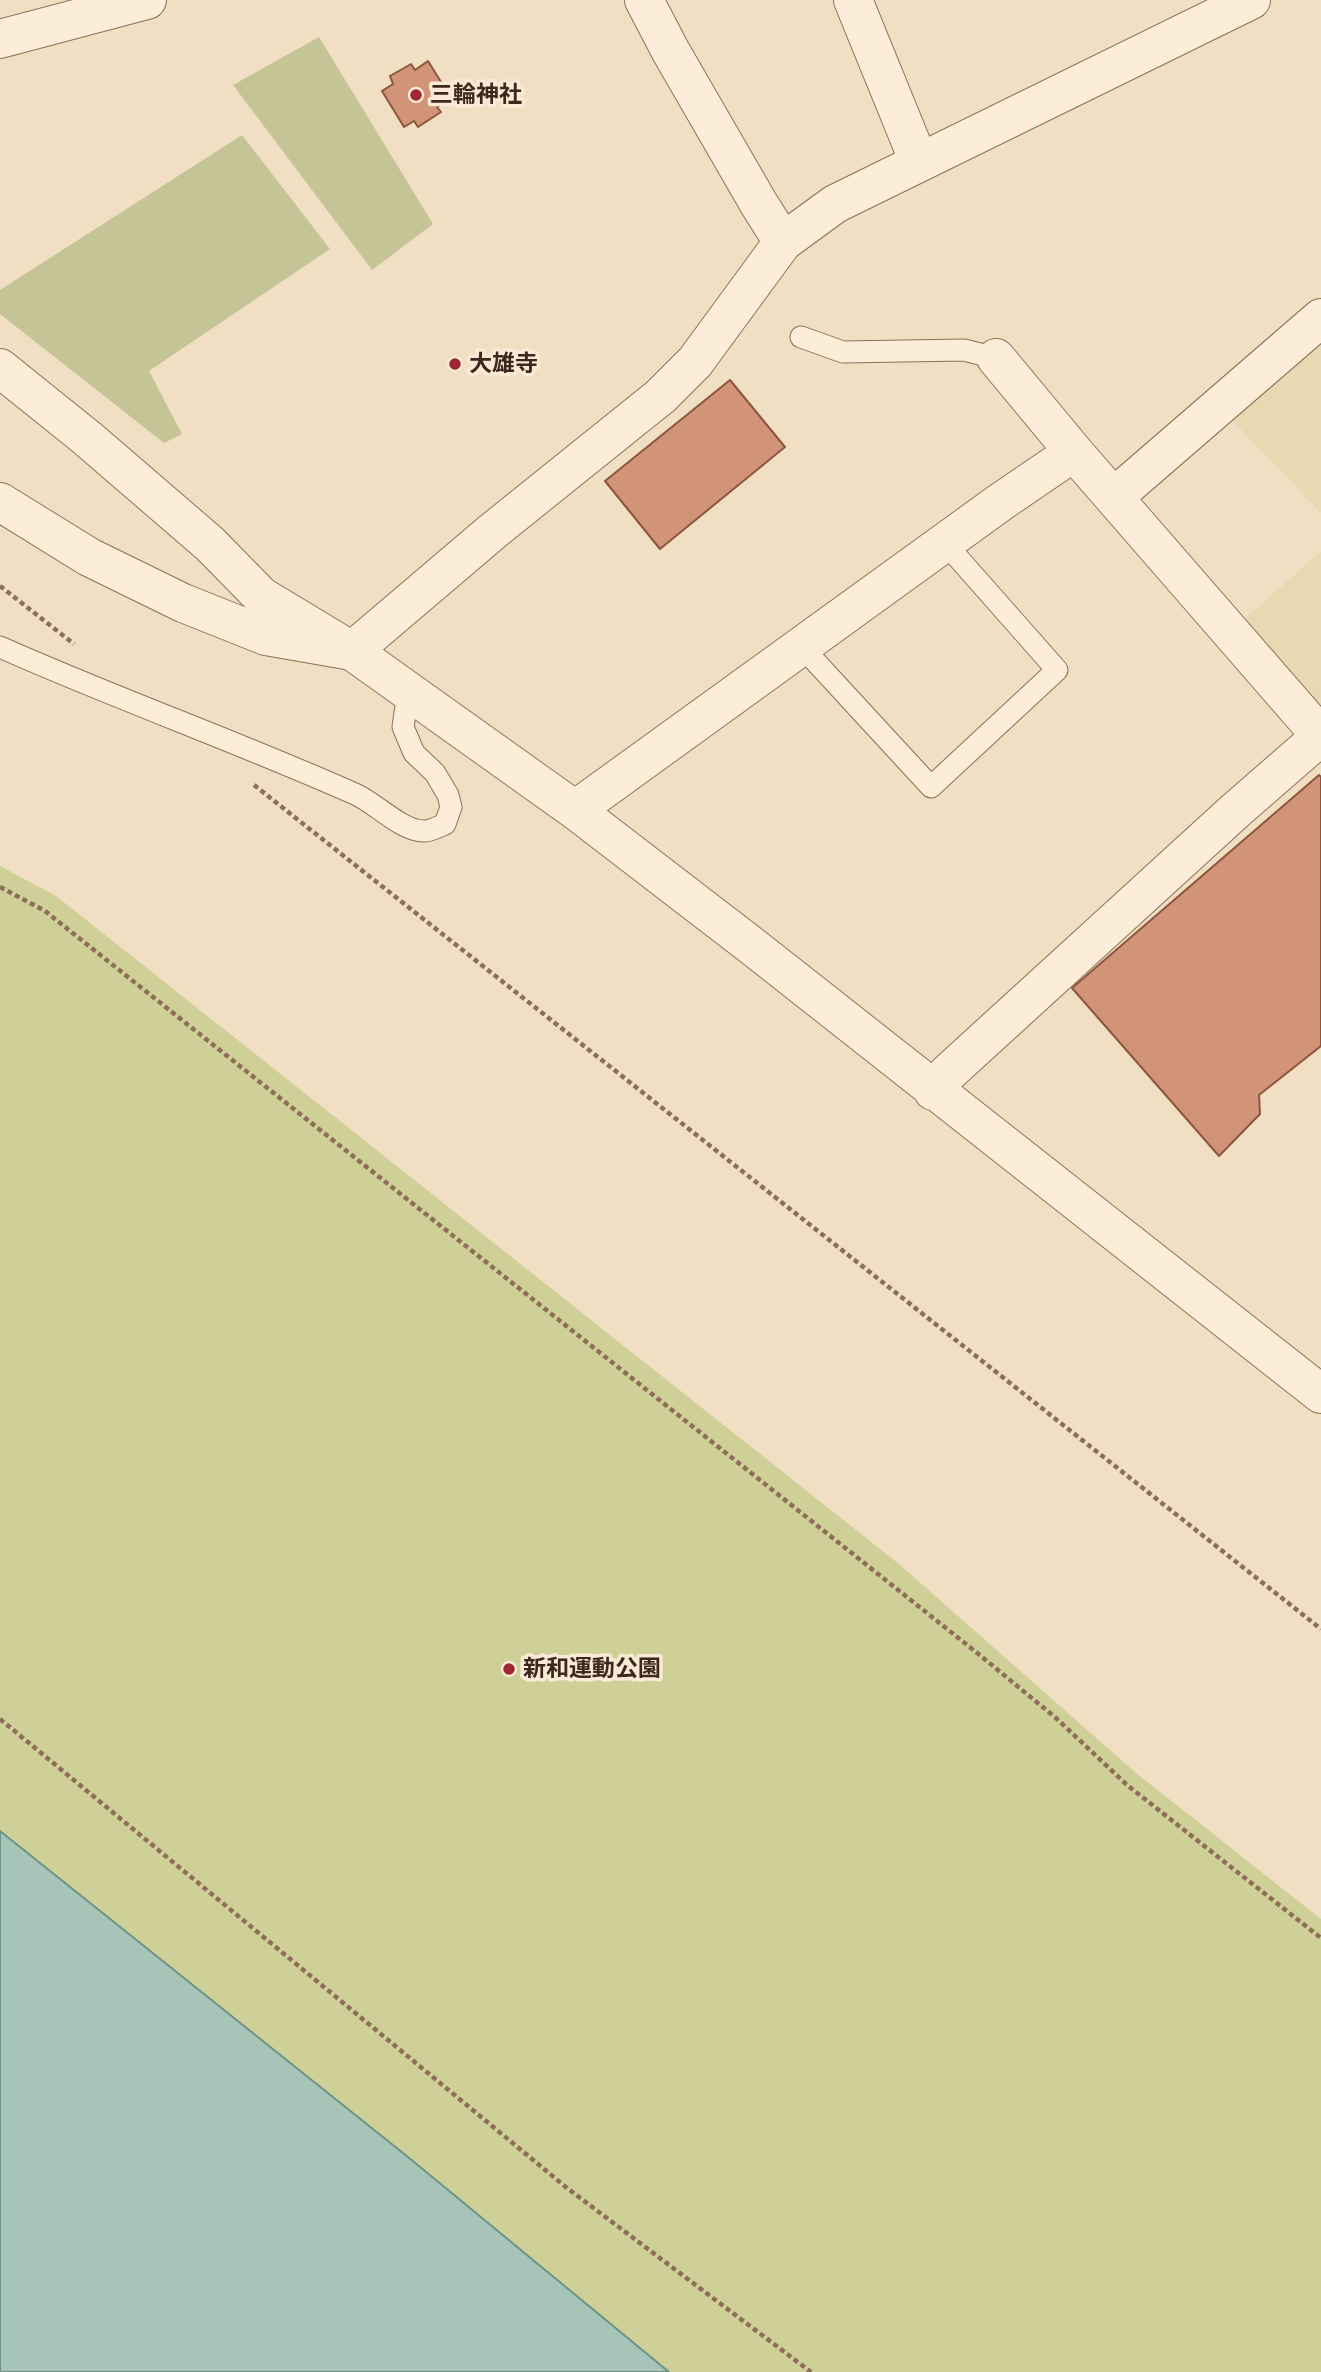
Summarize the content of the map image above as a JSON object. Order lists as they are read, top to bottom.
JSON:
{
  "places": ["三輪神社", "大雄寺", "新和運動公園"]
}
